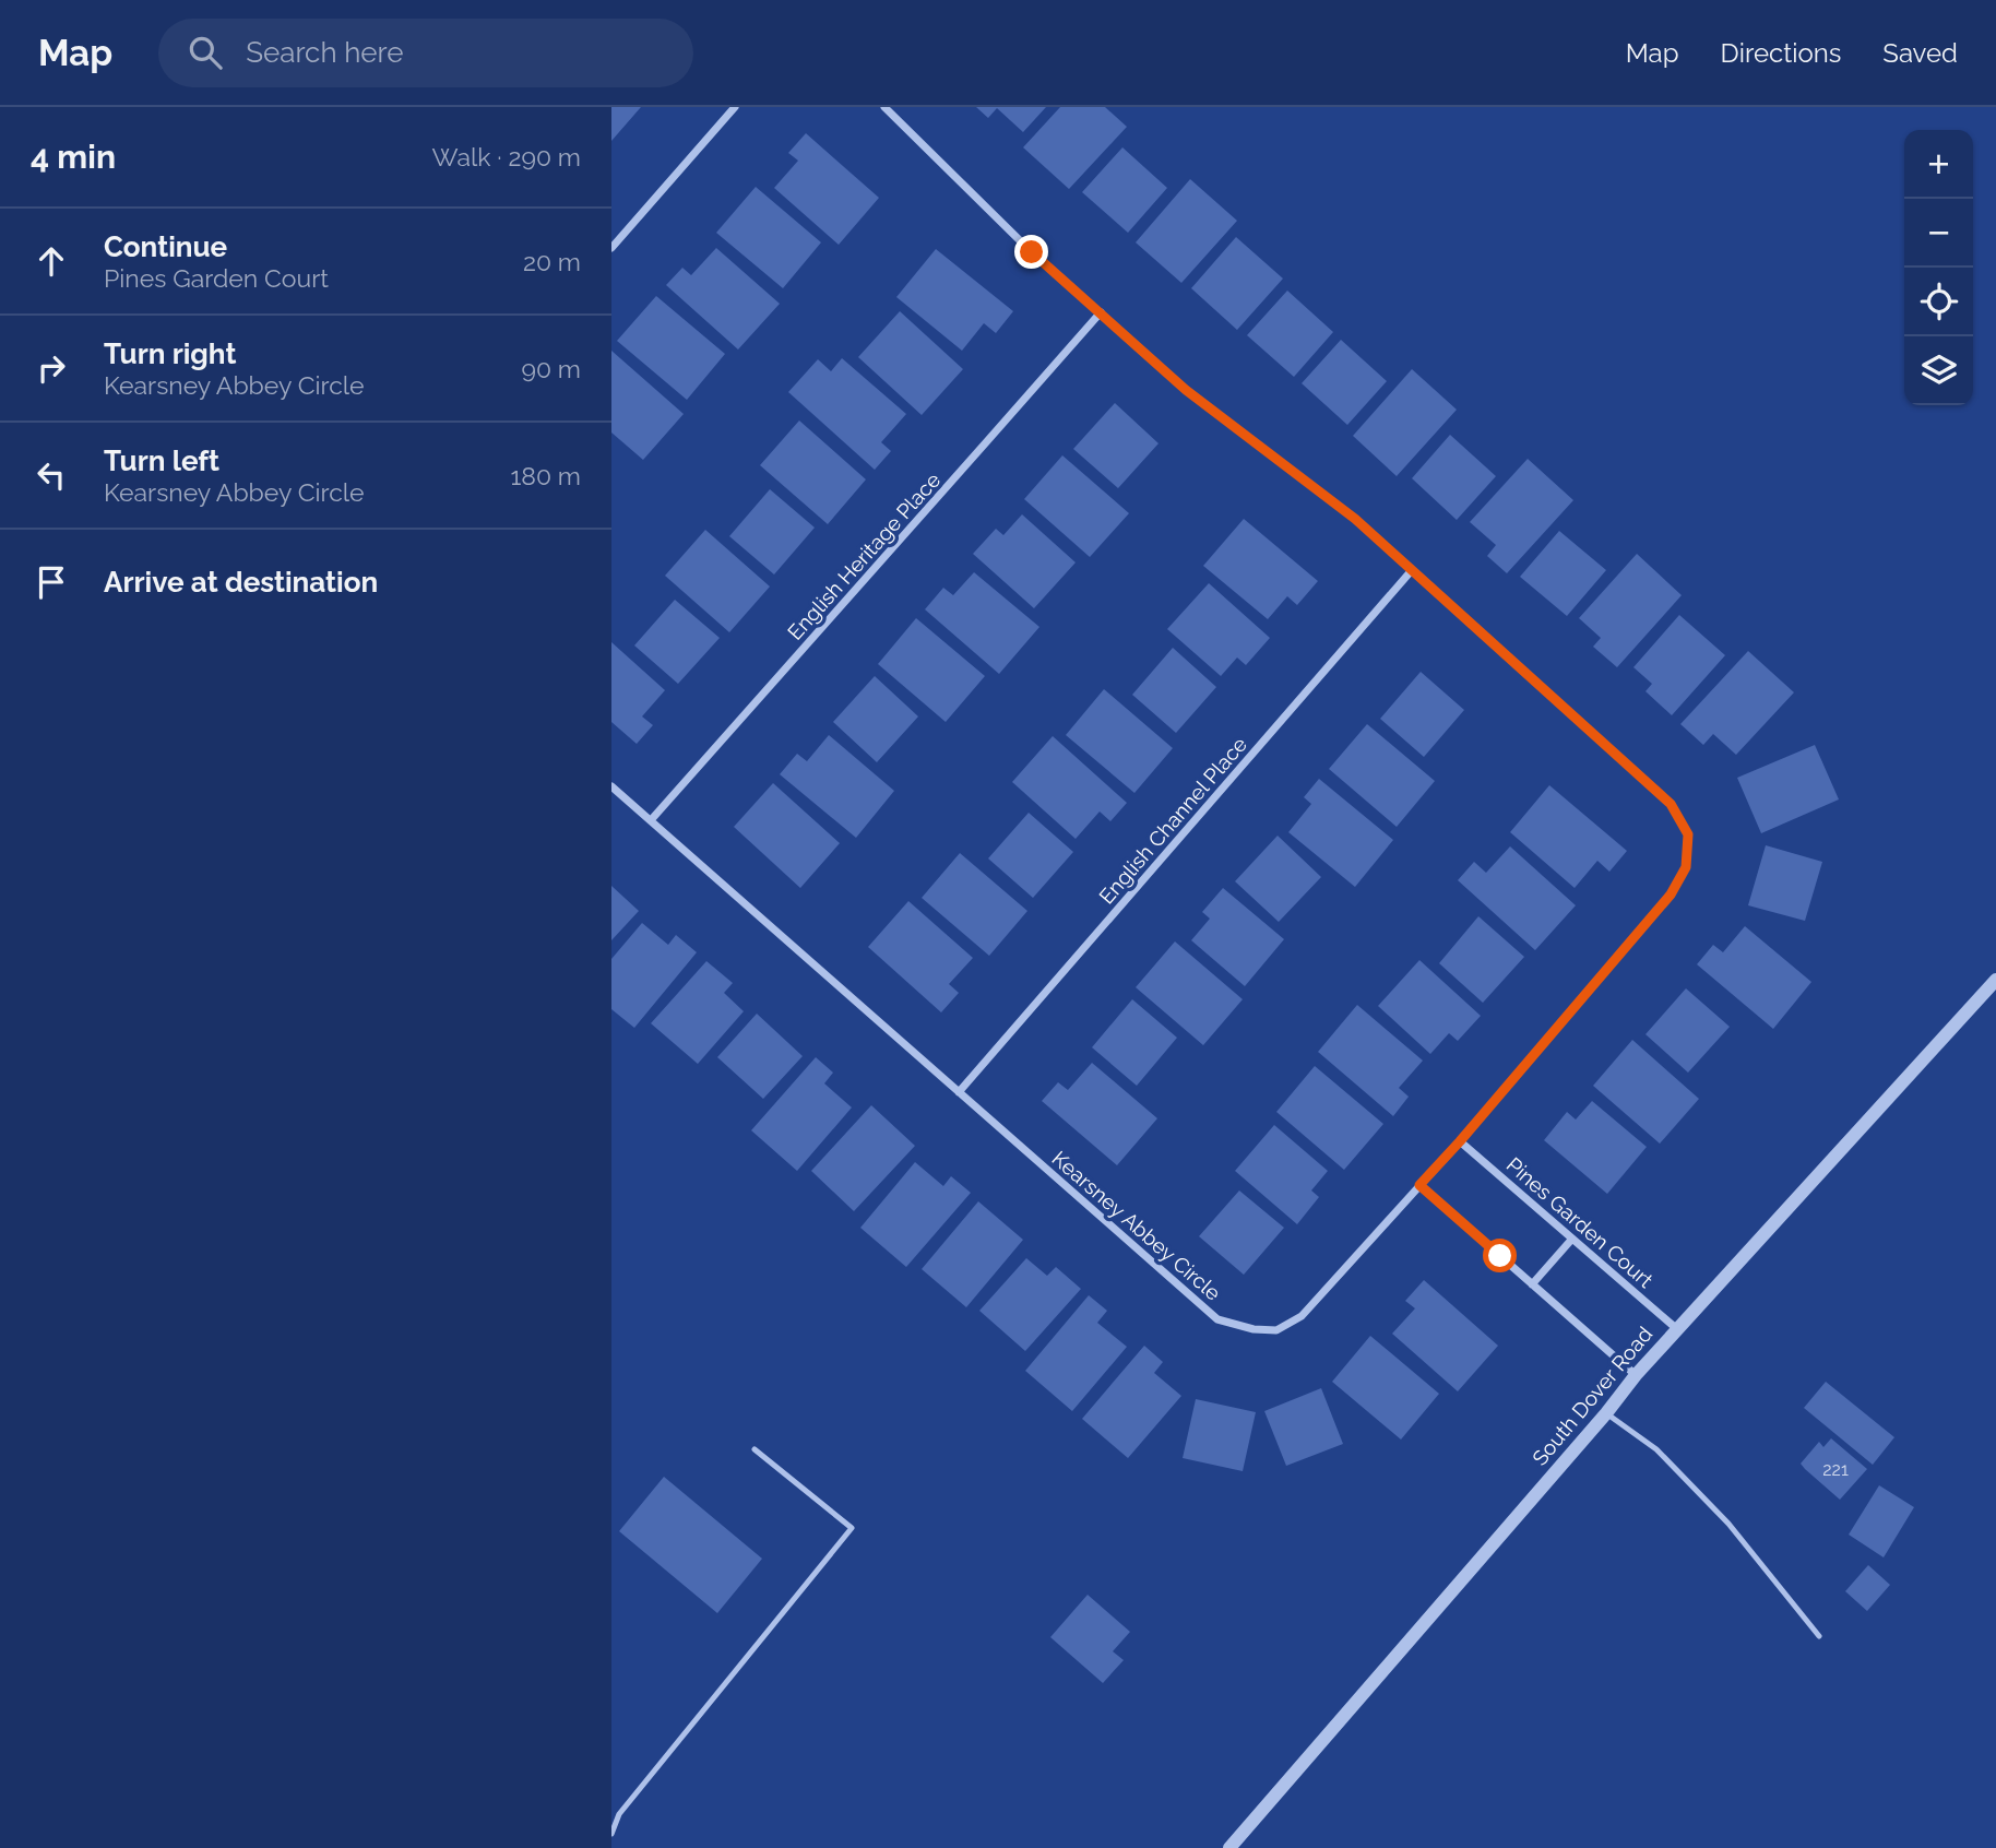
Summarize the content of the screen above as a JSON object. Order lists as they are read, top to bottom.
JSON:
{
  "streets": {
    "street": [
      "English Heritage Place",
      "English Channel Place",
      "Pines Garden Court",
      "Kearsney Abbey Circle",
      "South Dover Road"
    ]
  },
  "crossings": [
    ["English Heritage Place", "Kearsney Abbey Circle"],
    ["English Channel Place", "Kearsney Abbey Circle"],
    ["Pines Garden Court", "Kearsney Abbey Circle"],
    ["Pines Garden Court", "South Dover Road"]
  ],
  "house_numbers": ["221"],
  "page": {
    "header": "Map",
    "search": "Search here",
    "nav": ["Map", "Directions", "Saved"],
    "heading": ["4 min", "Walk · 290 m"],
    "map_buttons": ["+", "−"],
    "list": [
      ["Continue", "Pines Garden Court", "20 m"],
      ["Turn right", "Kearsney Abbey Circle", "90 m"],
      ["Turn left", "Kearsney Abbey Circle", "180 m"],
      "Arrive at destination"
    ]
  }
}
